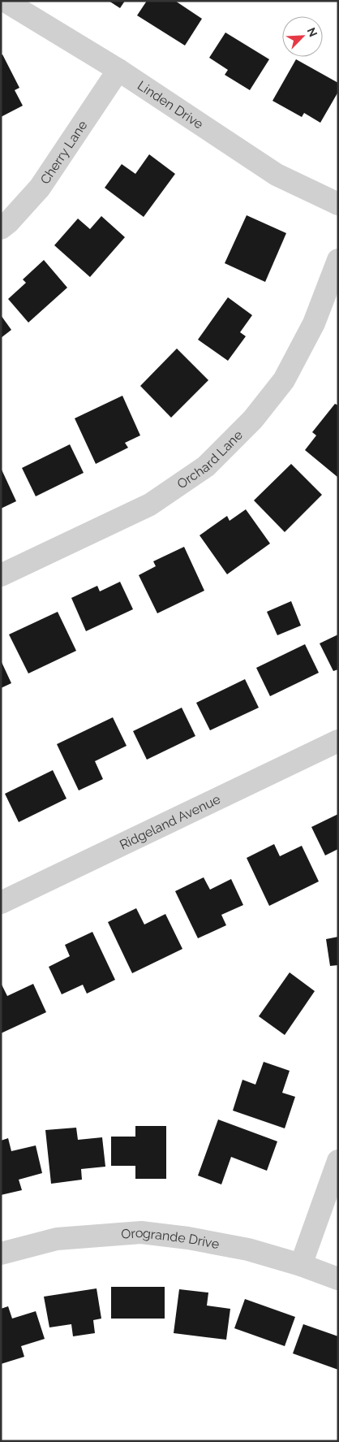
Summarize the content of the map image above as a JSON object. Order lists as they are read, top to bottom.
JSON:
{
  "streets": {
    "street": [
      "Linden Drive",
      "Cherry Lane",
      "Orchard Lane",
      "Ridgeland Avenue",
      "Orogrande Drive"
    ]
  },
  "crossings": [
    ["Linden Drive", "Cherry Lane"]
  ],
  "north": "top right"
}
